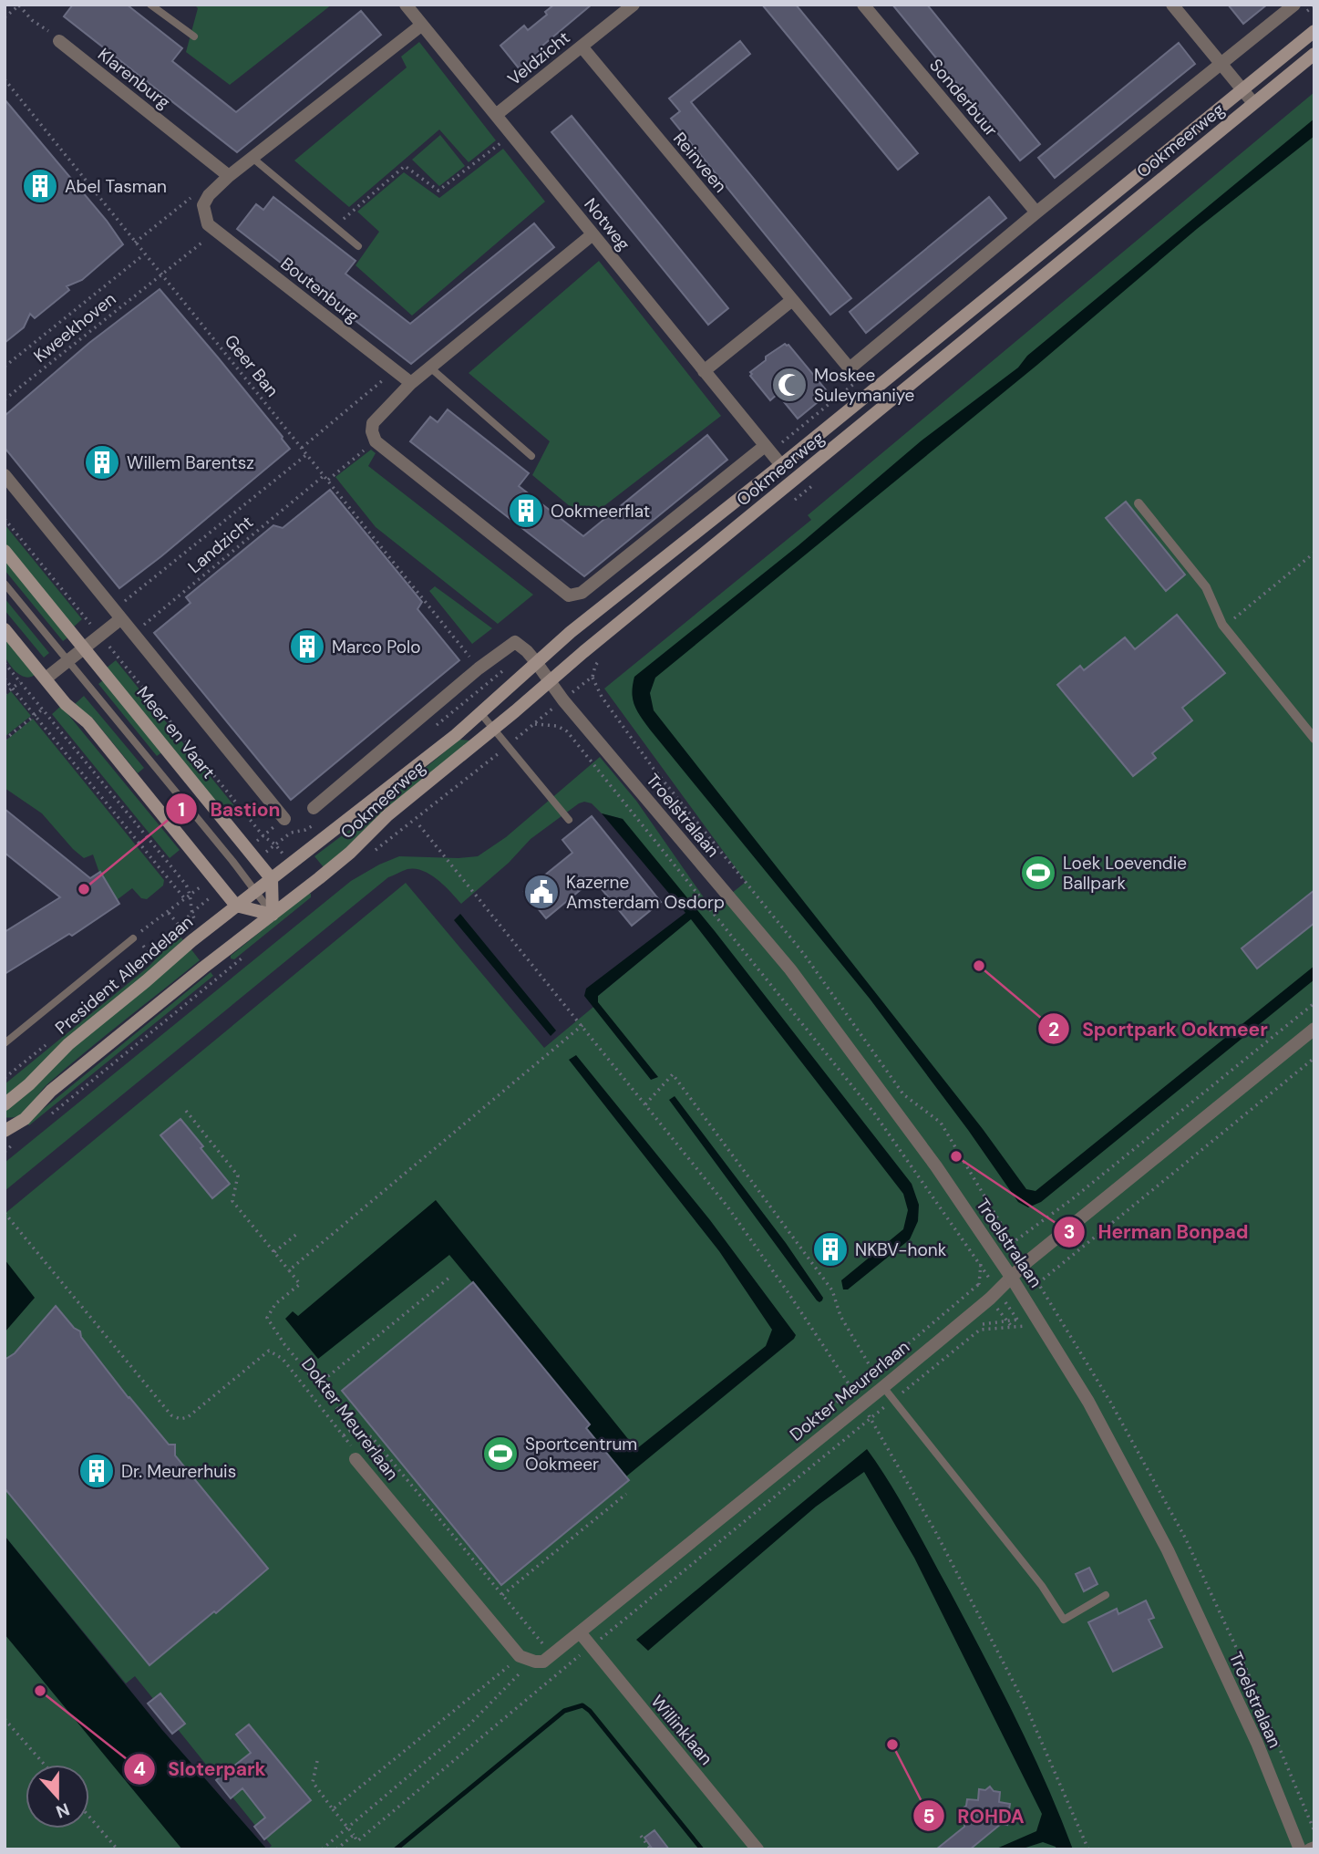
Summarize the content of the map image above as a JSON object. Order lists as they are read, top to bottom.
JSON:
{
  "streets": {
    "main road": ["Ookmeerweg", "Meer en Vaart", "President Allendelaan"],
    "street": [
      "Veldzicht",
      "Klarenburg",
      "Sonderbuur",
      "Reinveen",
      "Notweg",
      "Boutenburg",
      "Troelstralaan",
      "Dokter Meurerlaan",
      "Willinklaan"
    ],
    "path": ["Kweekhoven", "Geer Ban", "Landzicht"]
  },
  "crossings": [
    ["Veldzicht", "Reinveen"],
    ["Veldzicht", "Notweg"],
    ["Sonderbuur", "Ookmeerweg"],
    ["Ookmeerweg", "Reinveen"],
    ["Ookmeerweg", "Notweg"],
    ["Ookmeerweg", "Meer en Vaart"],
    ["Ookmeerweg", "Troelstralaan"],
    ["Ookmeerweg", "President Allendelaan"],
    ["Boutenburg", "Kweekhoven"],
    ["Kweekhoven", "Geer Ban"],
    ["Geer Ban", "Landzicht"],
    ["Landzicht", "Meer en Vaart"],
    ["Meer en Vaart", "President Allendelaan"],
    ["Troelstralaan", "Dokter Meurerlaan"],
    ["Dokter Meurerlaan", "Willinklaan"]
  ],
  "places": {
    "building": [
      "Abel Tasman",
      "Willem Barentsz",
      "Ookmeerflat",
      "Marco Polo",
      "NKBV-honk",
      "Dr. Meurerhuis"
    ],
    "mosque": ["Moskee Suleymaniye"],
    "sports": ["Loek Loevendie Ballpark", "Sportcentrum Ookmeer"],
    "other": [
      "Bastion",
      "Sportpark Ookmeer",
      "Herman Bonpad",
      "Sloterpark",
      "ROHDA"
    ],
    "public building": ["Kazerne Amsterdam Osdorp"]
  },
  "north": "bottom"
}
